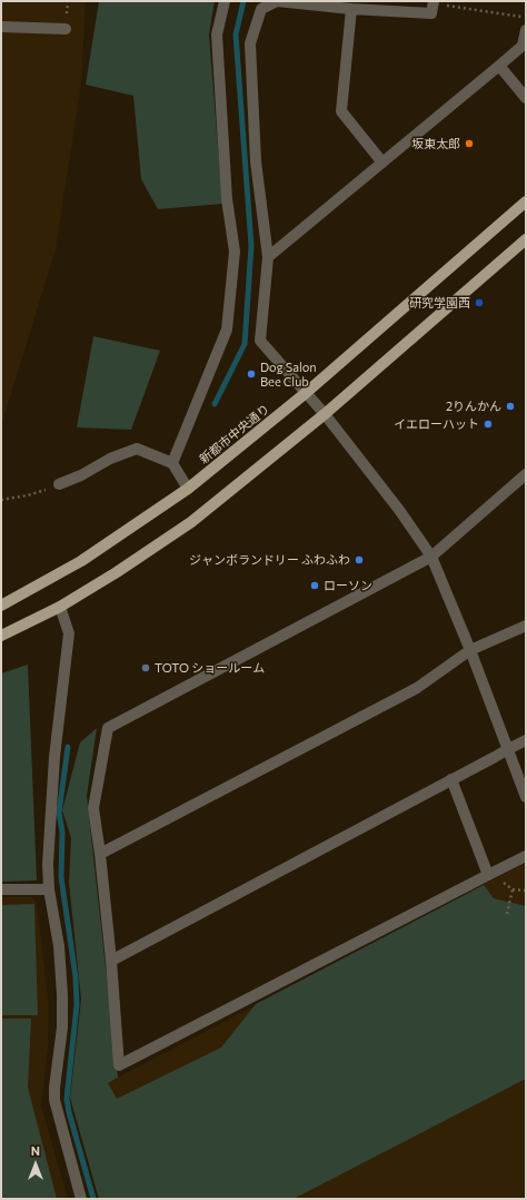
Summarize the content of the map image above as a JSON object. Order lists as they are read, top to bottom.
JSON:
{
  "streets": {
    "main road": ["新都市中央通り"]
  },
  "places": [
    "坂東太郎",
    "研究学園西",
    "Dog Salon Bee Club",
    "2りんかん",
    "イエローハット",
    "ジャンボランドリー ふわふわ",
    "ローソン",
    "TOTO ショールーム"
  ],
  "north": "top"
}
